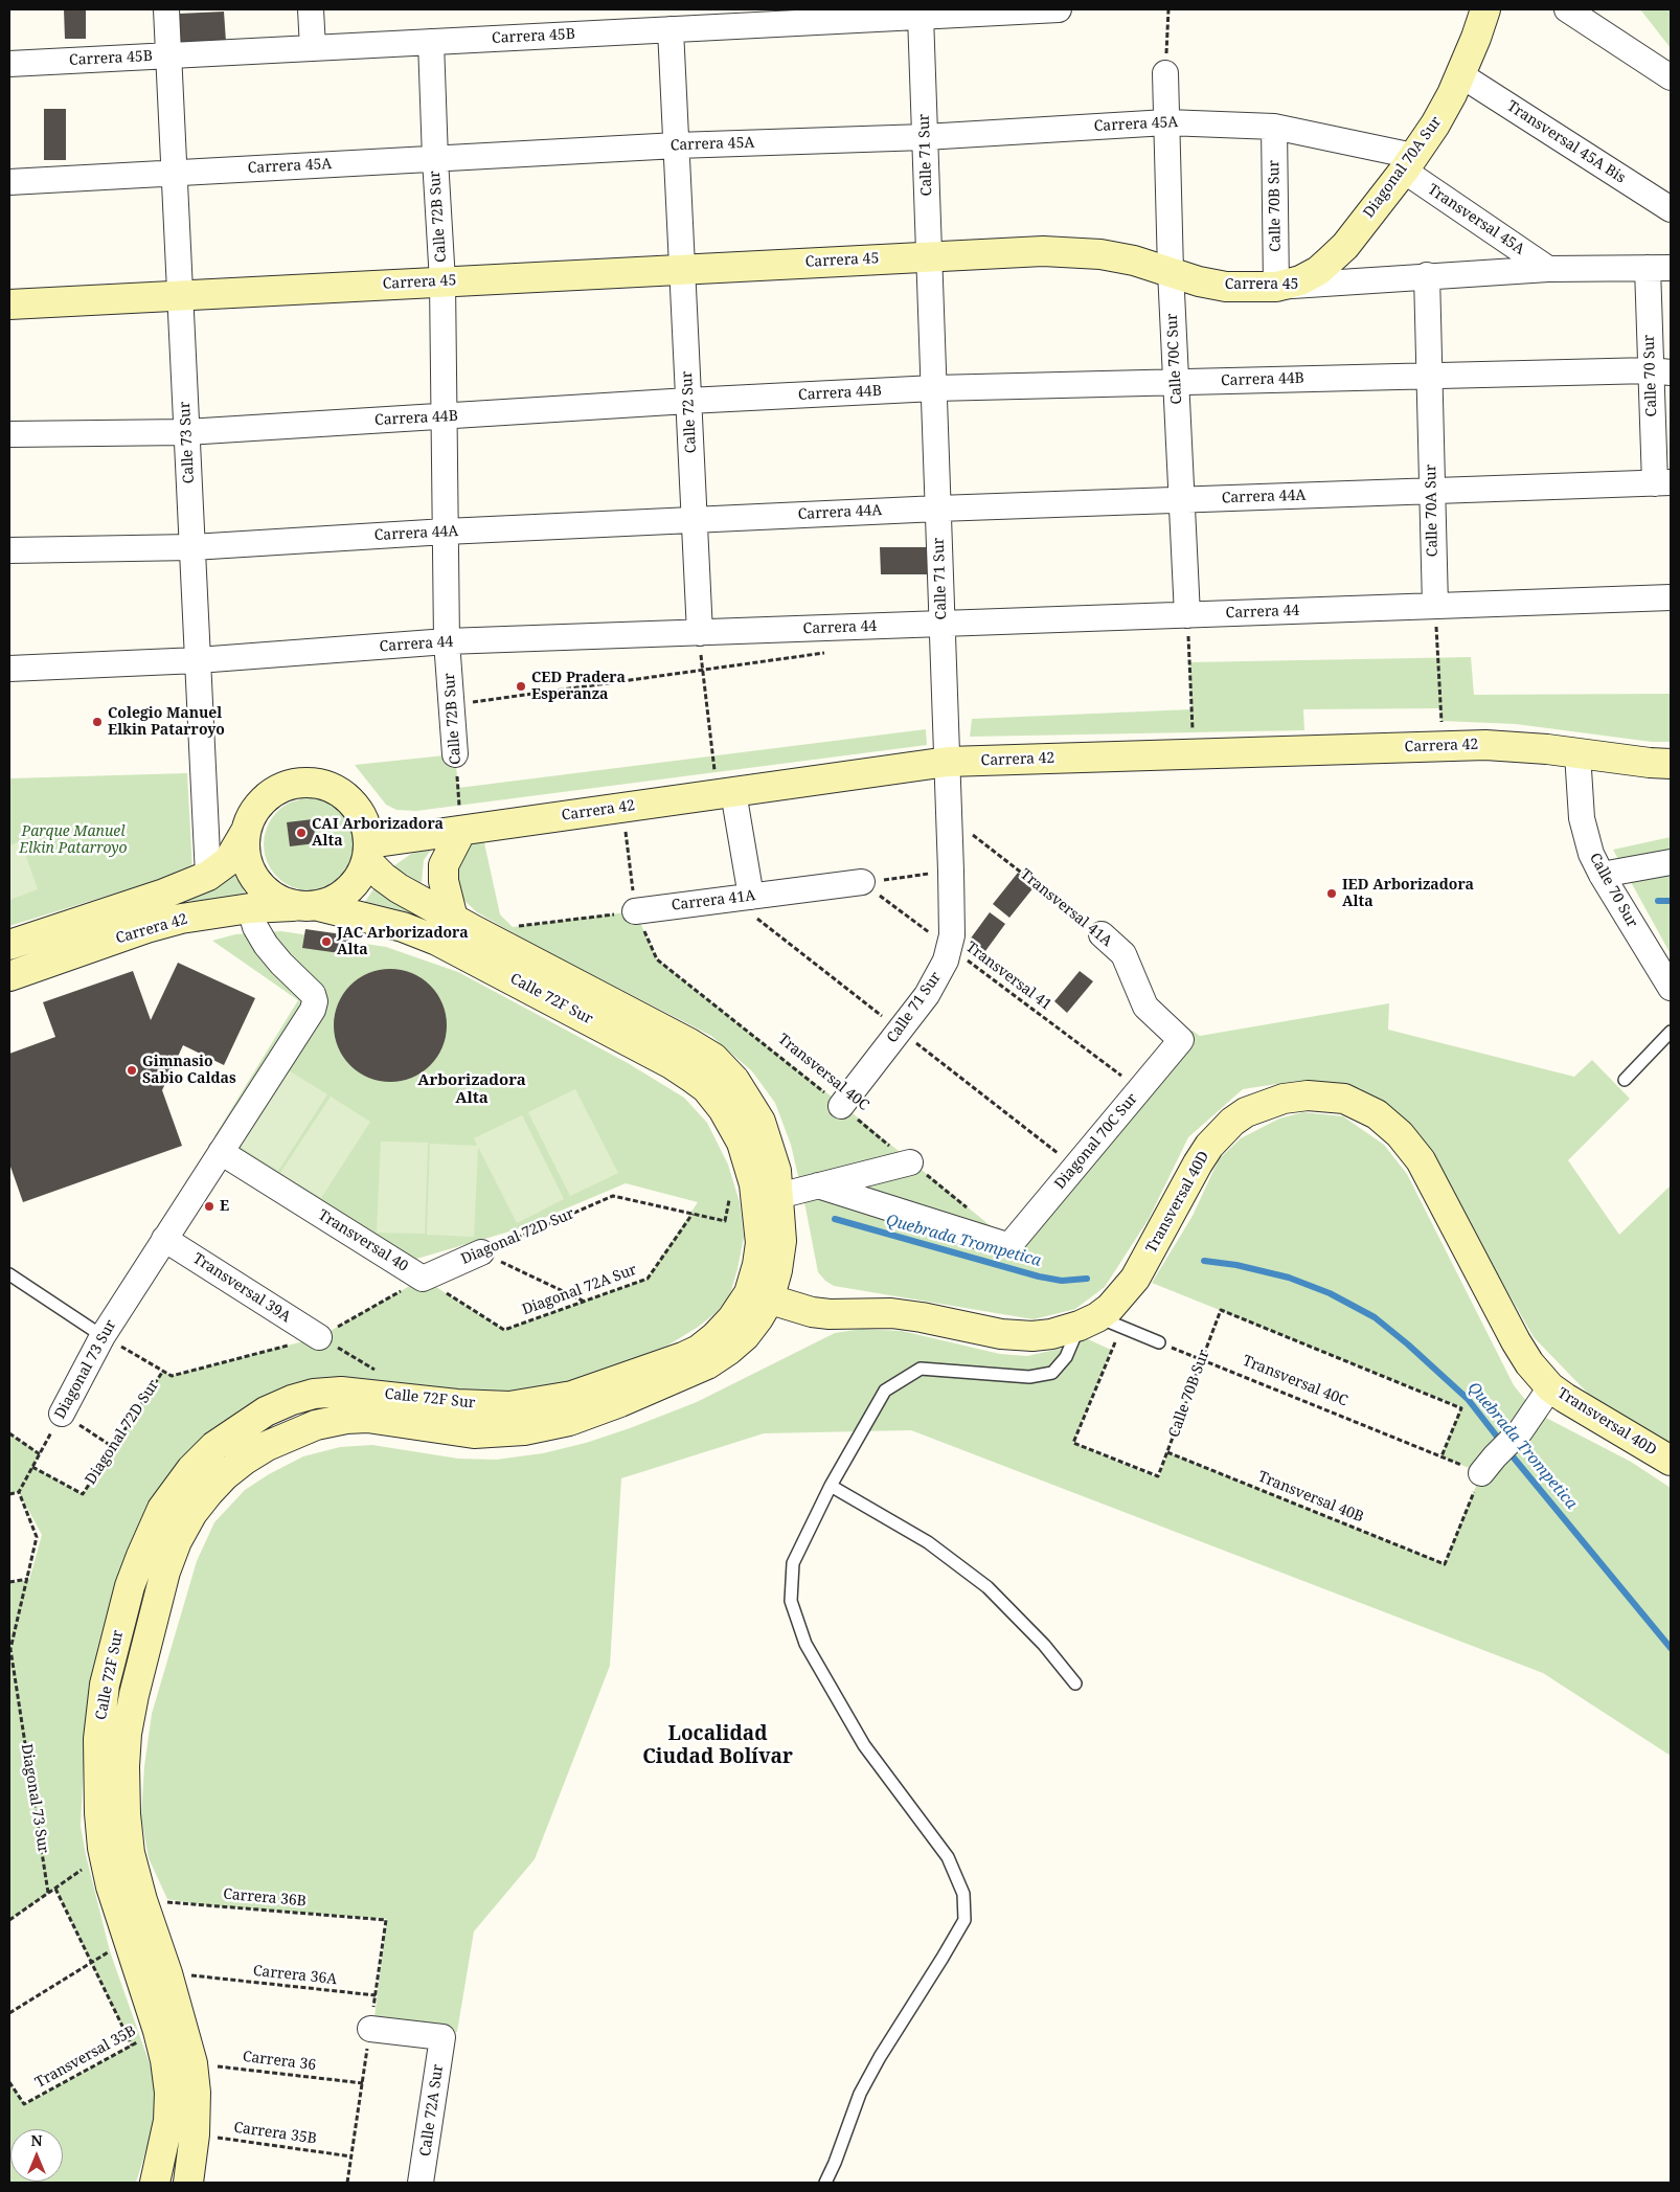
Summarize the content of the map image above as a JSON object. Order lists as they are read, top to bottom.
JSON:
{
  "streets": {
    "street": [
      "Carrera 45B",
      "Carrera 45A",
      "Transversal 45A Bis",
      "Calle 71 Sur",
      "Diagonal 70A Sur",
      "Calle 70B Sur",
      "Calle 72B Sur",
      "Transversal 45A",
      "Carrera 45",
      "Calle 70C Sur",
      "Calle 70 Sur",
      "Carrera 44B",
      "Calle 72 Sur",
      "Calle 73 Sur",
      "Carrera 44A",
      "Calle 70A Sur",
      "Carrera 44",
      "Carrera 42",
      "Carrera 41A",
      "Transversal 41A",
      "Calle 72F Sur",
      "Diagonal 70C Sur",
      "Transversal 40D",
      "Diagonal 72D Sur",
      "Transversal 40",
      "Transversal 39A",
      "Diagonal 73 Sur",
      "Calle 72A Sur"
    ],
    "path": [
      "Transversal 41",
      "Transversal 40C",
      "Diagonal 72A Sur",
      "Transversal 40B",
      "Carrera 36B",
      "Carrera 36A",
      "Transversal 35B",
      "Carrera 36",
      "Carrera 35B"
    ]
  },
  "crossings": [
    ["Carrera 45B", "Calle 71 Sur"],
    ["Carrera 45B", "Calle 72B Sur"],
    ["Carrera 45B", "Calle 72 Sur"],
    ["Carrera 45B", "Calle 73 Sur"],
    ["Carrera 45A", "Calle 71 Sur"],
    ["Carrera 45A", "Diagonal 70A Sur"],
    ["Carrera 45A", "Calle 70B Sur"],
    ["Carrera 45A", "Calle 72B Sur"],
    ["Carrera 45A", "Transversal 45A"],
    ["Carrera 45A", "Calle 70C Sur"],
    ["Carrera 45A", "Calle 72 Sur"],
    ["Carrera 45A", "Calle 73 Sur"],
    ["Transversal 45A Bis", "Diagonal 70A Sur"],
    ["Calle 71 Sur", "Carrera 45"],
    ["Calle 71 Sur", "Carrera 44B"],
    ["Calle 71 Sur", "Carrera 44A"],
    ["Calle 71 Sur", "Carrera 44"],
    ["Calle 71 Sur", "Carrera 42"],
    ["Calle 71 Sur", "Transversal 41A"],
    ["Calle 71 Sur", "Transversal 41"],
    ["Calle 71 Sur", "Transversal 40C"],
    ["Diagonal 70A Sur", "Calle 70B Sur"],
    ["Diagonal 70A Sur", "Transversal 45A"],
    ["Diagonal 70A Sur", "Carrera 45"],
    ["Calle 70B Sur", "Carrera 45"],
    ["Calle 70B Sur", "Transversal 40C"],
    ["Calle 70B Sur", "Transversal 40D"],
    ["Calle 70B Sur", "Transversal 40B"],
    ["Calle 72B Sur", "Carrera 45"],
    ["Calle 72B Sur", "Carrera 44B"],
    ["Calle 72B Sur", "Carrera 44A"],
    ["Calle 72B Sur", "Carrera 44"],
    ["Calle 72B Sur", "Carrera 42"],
    ["Transversal 45A", "Carrera 45"],
    ["Carrera 45", "Calle 70C Sur"],
    ["Carrera 45", "Calle 70 Sur"],
    ["Carrera 45", "Calle 72 Sur"],
    ["Carrera 45", "Calle 73 Sur"],
    ["Carrera 45", "Calle 70A Sur"],
    ["Calle 70C Sur", "Carrera 44B"],
    ["Calle 70C Sur", "Carrera 44A"],
    ["Calle 70C Sur", "Carrera 44"],
    ["Calle 70 Sur", "Carrera 44B"],
    ["Calle 70 Sur", "Carrera 44A"],
    ["Calle 70 Sur", "Carrera 42"],
    ["Carrera 44B", "Calle 72 Sur"],
    ["Carrera 44B", "Calle 73 Sur"],
    ["Carrera 44B", "Calle 70A Sur"],
    ["Calle 72 Sur", "Carrera 44A"],
    ["Calle 72 Sur", "Carrera 44"],
    ["Calle 73 Sur", "Carrera 44A"],
    ["Calle 73 Sur", "Carrera 44"],
    ["Calle 73 Sur", "Carrera 42"],
    ["Carrera 44A", "Calle 70A Sur"],
    ["Calle 70A Sur", "Carrera 44"],
    ["Carrera 42", "Calle 72F Sur"],
    ["Carrera 42", "Diagonal 73 Sur"],
    ["Carrera 41A", "Transversal 41"],
    ["Carrera 41A", "Transversal 40C"],
    ["Transversal 41A", "Diagonal 70C Sur"],
    ["Transversal 41", "Diagonal 70C Sur"],
    ["Calle 72F Sur", "Transversal 40D"],
    ["Calle 72F Sur", "Carrera 36B"],
    ["Calle 72F Sur", "Transversal 35B"],
    ["Calle 72F Sur", "Carrera 36"],
    ["Calle 72F Sur", "Carrera 35B"],
    ["Transversal 40C", "Transversal 40B"],
    ["Diagonal 72D Sur", "Transversal 40"],
    ["Diagonal 72D Sur", "Diagonal 72A Sur"],
    ["Diagonal 72D Sur", "Diagonal 73 Sur"],
    ["Transversal 40", "Diagonal 72A Sur"],
    ["Transversal 40", "Diagonal 73 Sur"],
    ["Transversal 39A", "Diagonal 73 Sur"]
  ],
  "districts": ["Arborizadora Alta", "Localidad Ciudad Bolívar"],
  "water": ["Quebrada Trompetica"],
  "parks": ["Parque Manuel Elkin Patarroyo"],
  "places": [
    "CED Pradera Esperanza",
    "Colegio Manuel Elkin Patarroyo",
    "CAI Arborizadora Alta",
    "IED Arborizadora Alta",
    "JAC Arborizadora Alta",
    "Gimnasio Sabio Caldas",
    "E"
  ],
  "north": "top"
}
